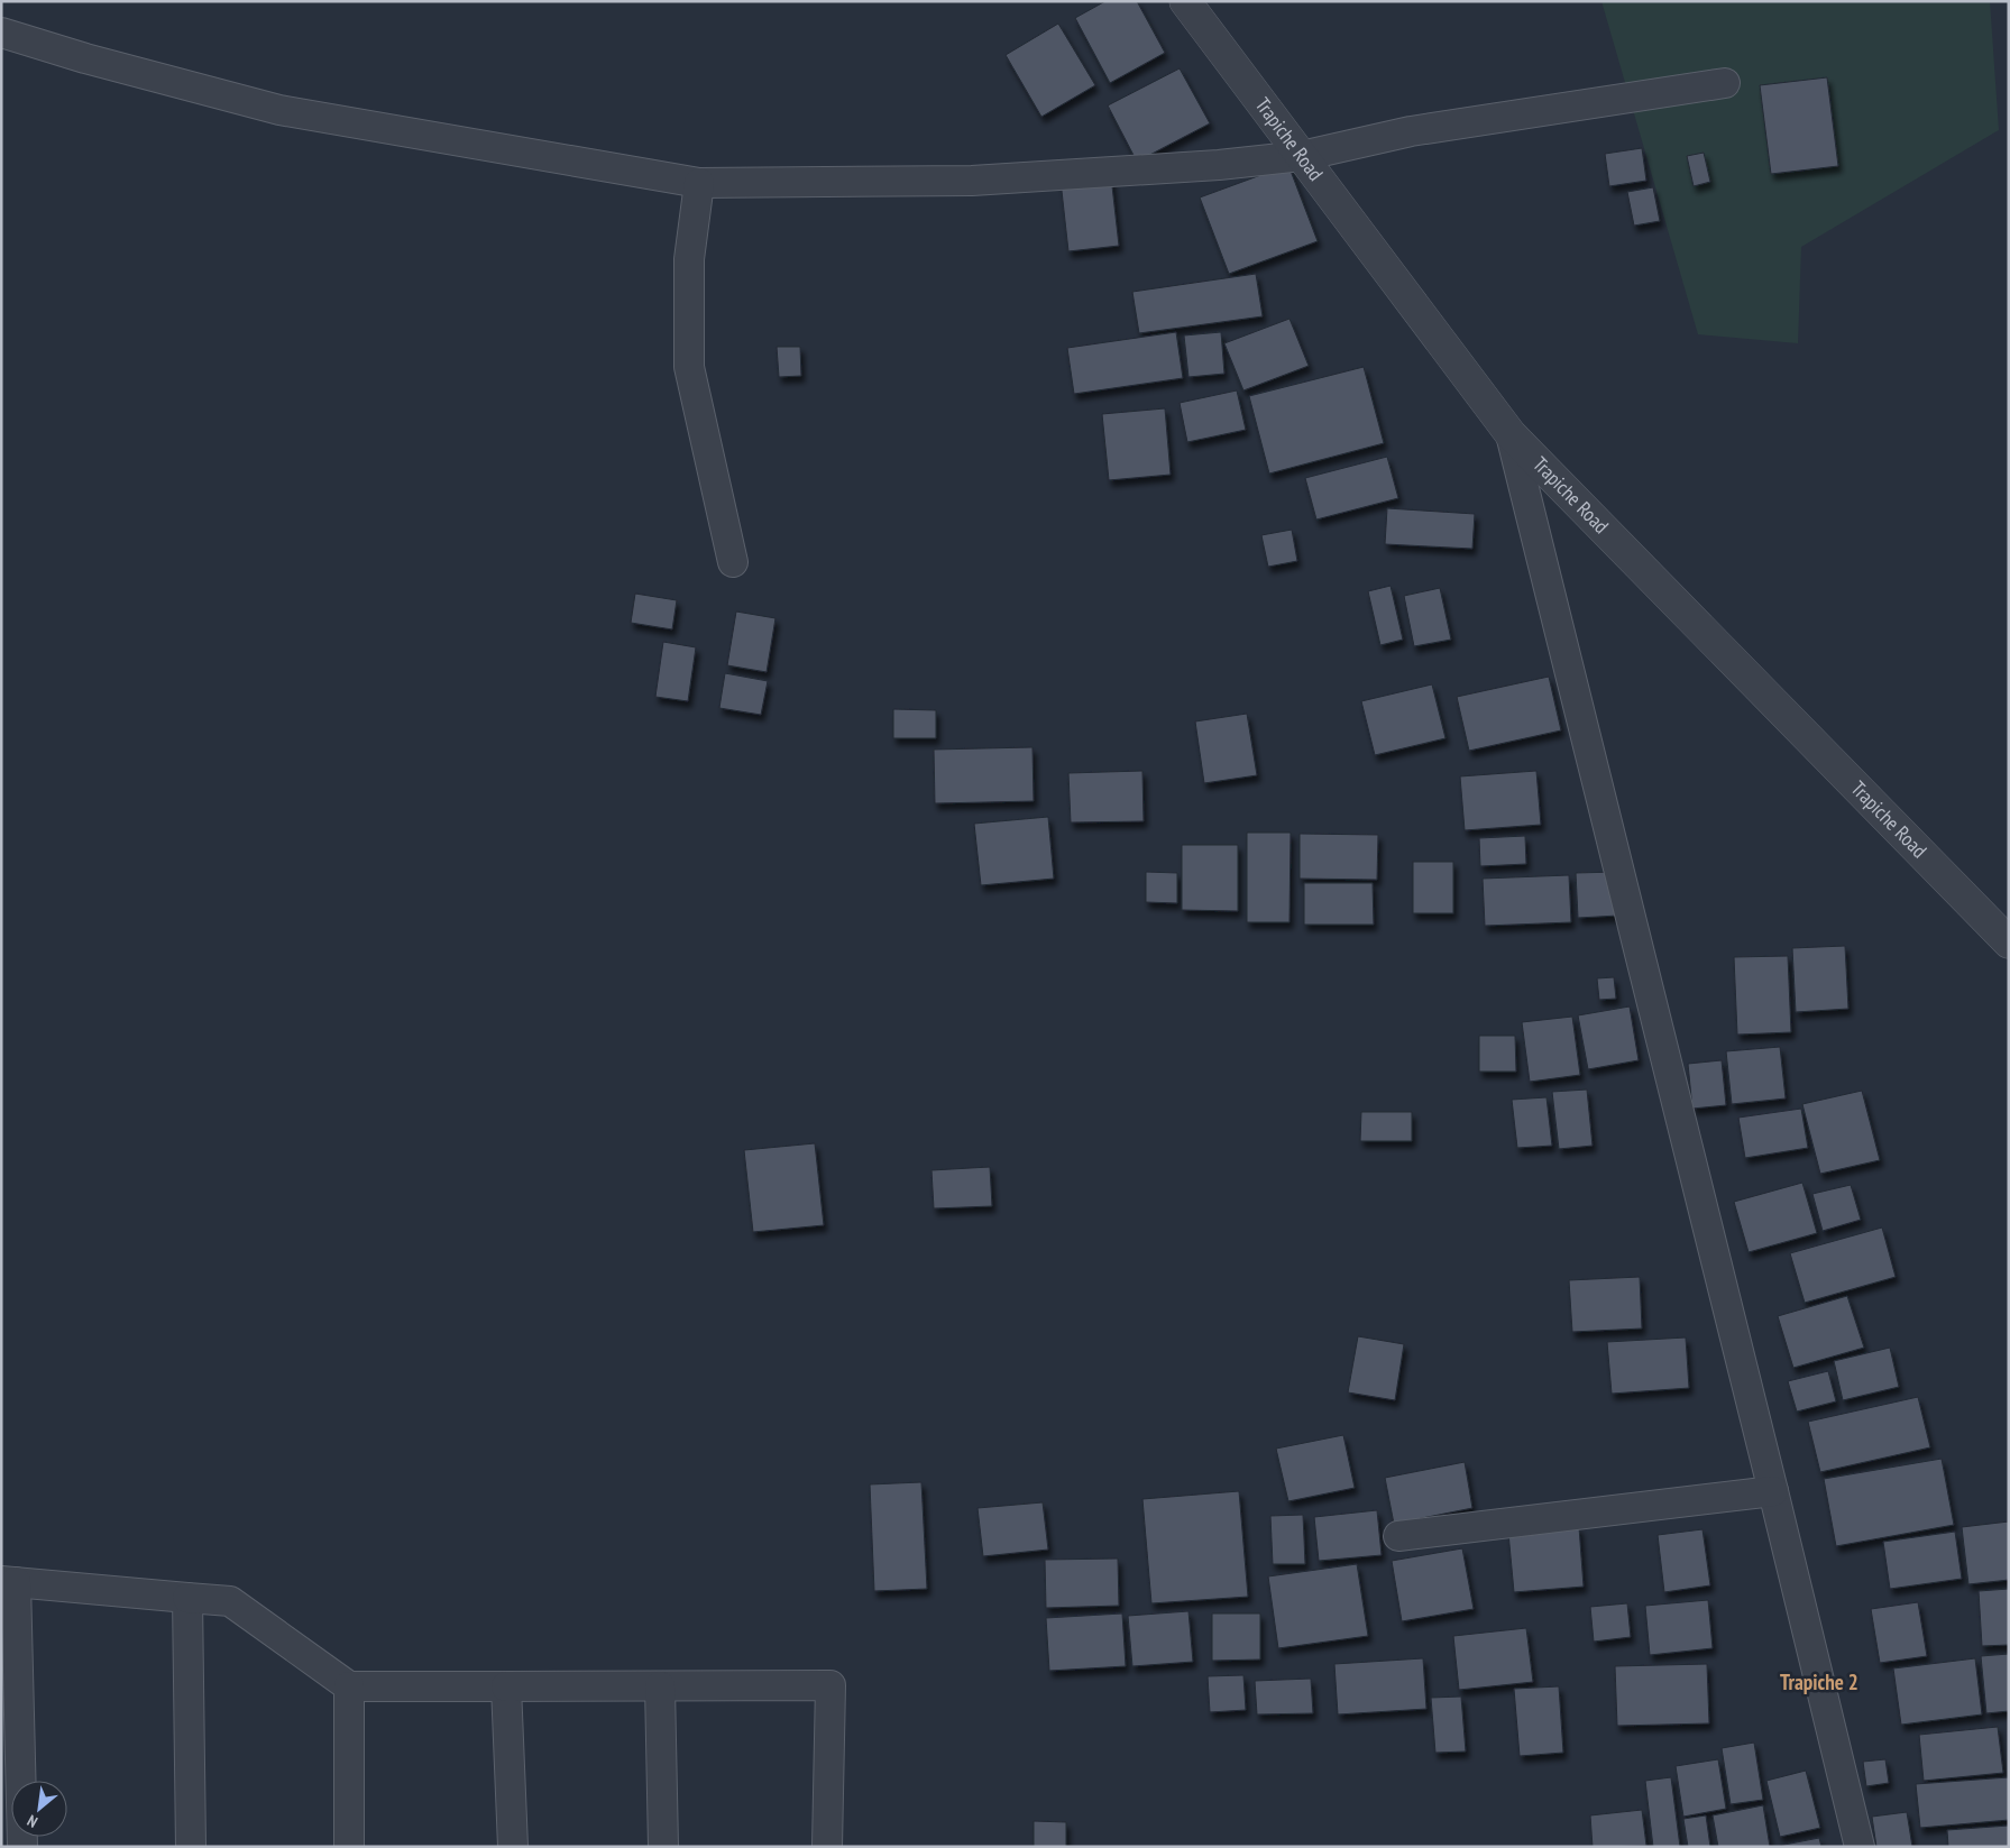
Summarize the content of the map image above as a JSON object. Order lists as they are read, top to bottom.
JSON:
{
  "streets": {
    "street": ["Trapiche Road"]
  },
  "districts": ["Trapiche 2"],
  "north": "bottom left"
}
